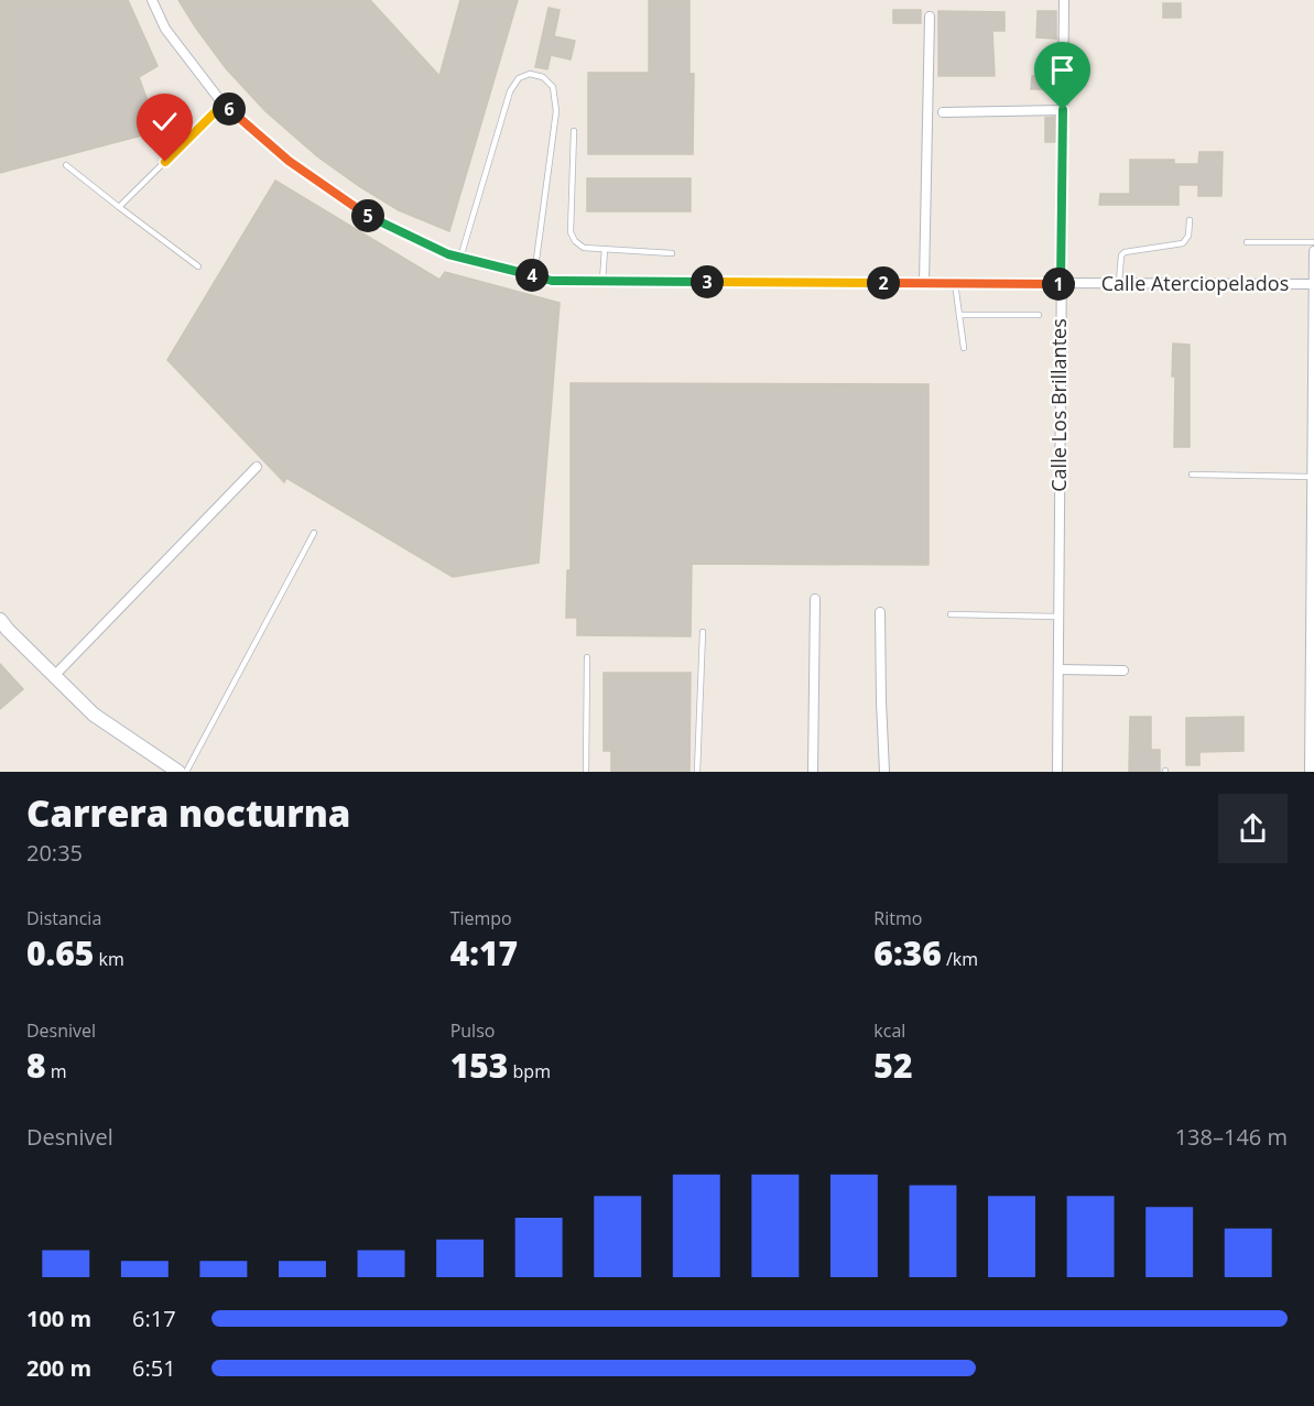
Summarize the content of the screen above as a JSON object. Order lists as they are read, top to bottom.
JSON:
{
  "streets": {
    "street": ["Calle Aterciopelados", "Calle Los Brillantes"]
  },
  "crossings": [
    ["Calle Aterciopelados", "Calle Los Brillantes"]
  ],
  "page": {
    "pins": [
      "6",
      "5",
      "4",
      "3",
      "2",
      "1"
    ],
    "heading": ["Carrera nocturna", "20:35"],
    "stats": [
      ["Distancia", "0.65 km"],
      ["Tiempo", "4:17"],
      ["Ritmo", "6:36 /km"],
      ["Desnivel", "8 m"],
      ["Pulso", "153 bpm"],
      ["kcal", "52"]
    ],
    "chart": ["Desnivel", "138–146 m"],
    "list": [
      {
        "name": "100 m",
        "note": "6:17"
      },
      {
        "name": "200 m",
        "note": "6:51"
      }
    ]
  }
}
